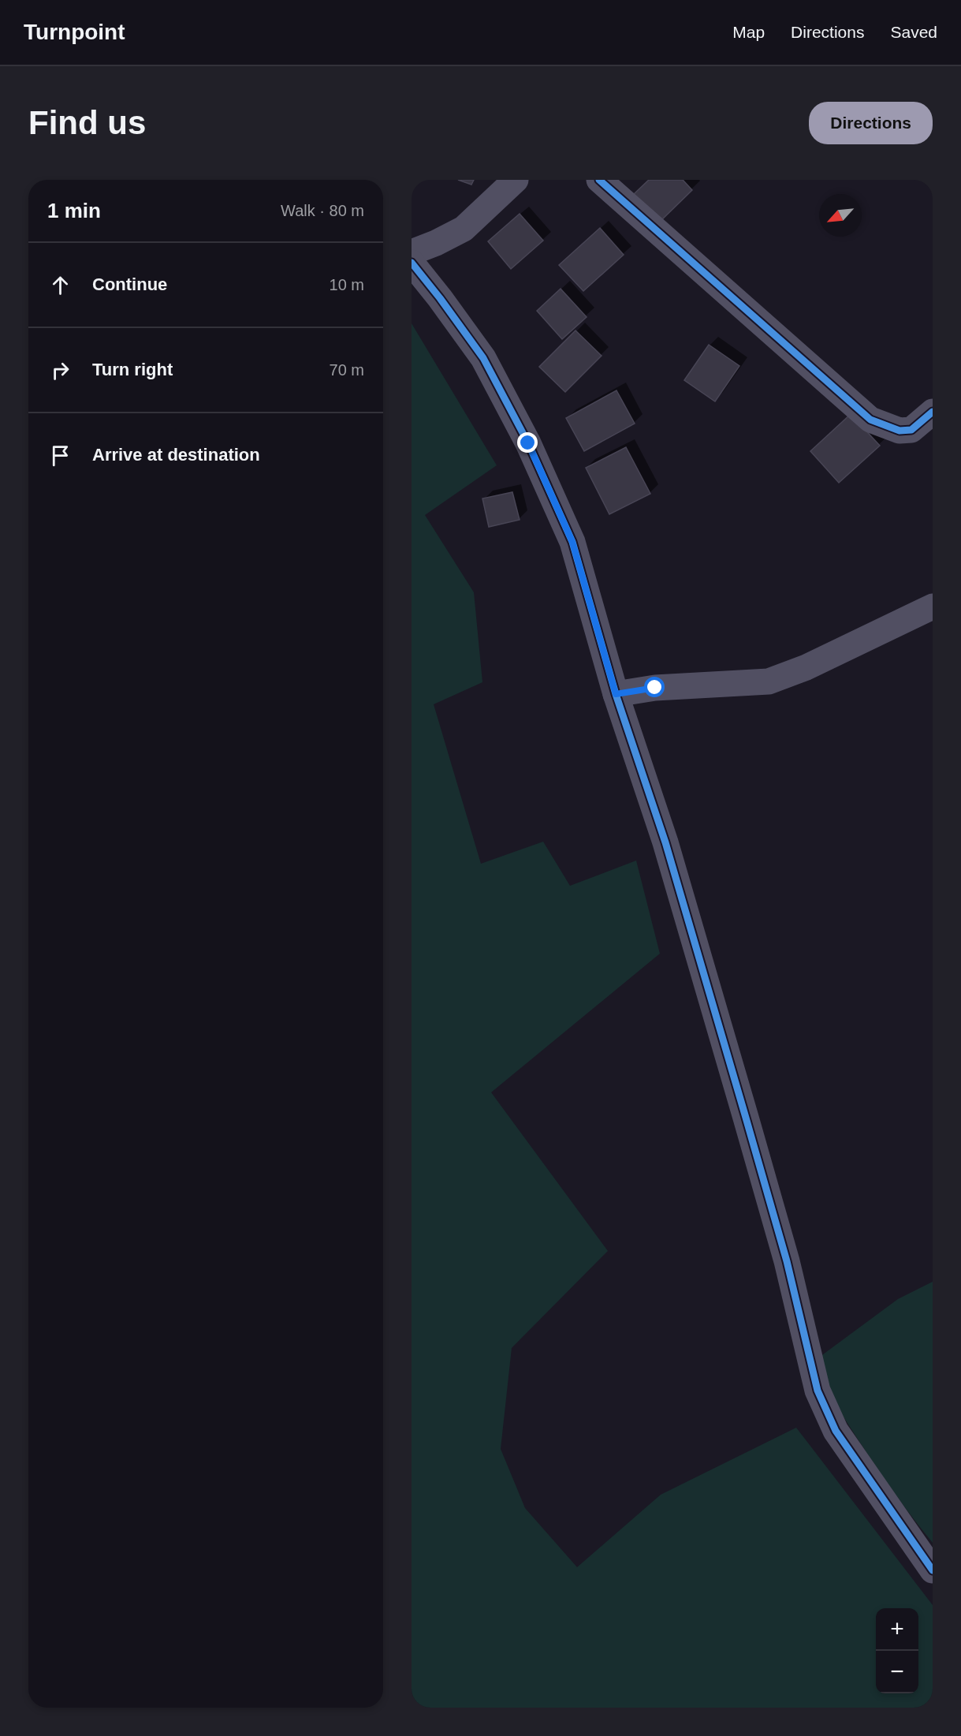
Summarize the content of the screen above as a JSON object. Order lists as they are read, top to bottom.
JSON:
{
  "north": "bottom left",
  "page": {
    "header": "Turnpoint",
    "nav": ["Map", "Directions", "Saved"],
    "buttons": "Directions",
    "title": "Find us",
    "heading": ["1 min", "Walk · 80 m"],
    "list": [
      ["Continue", "10 m"],
      ["Turn right", "70 m"],
      "Arrive at destination"
    ],
    "map_buttons": ["+", "−"]
  }
}
